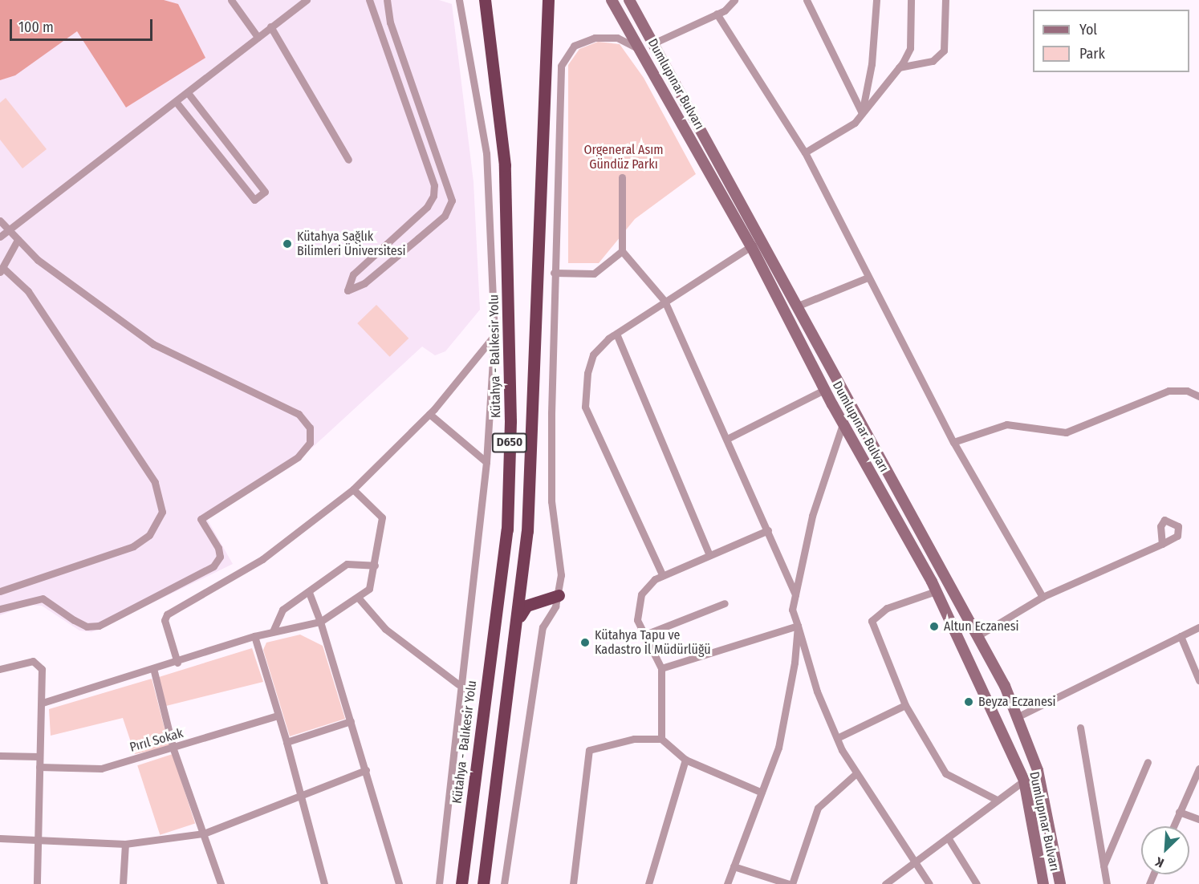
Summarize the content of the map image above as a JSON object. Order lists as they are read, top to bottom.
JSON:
{
  "streets": {
    "highway": ["Kütahya - Balıkesir Yolu", "D650"],
    "main road": ["Dumlupınar Bulvarı"],
    "street": ["Pırıl Sokak"]
  },
  "parks": ["Orgeneral Asım Gündüz Parkı"],
  "places": [
    "Kütahya Sağlık Bilimleri Üniversitesi",
    "Altun Eczanesi",
    "Kütahya Tapu ve Kadastro İl Müdürlüğü",
    "Beyza Eczanesi"
  ],
  "legend": ["Yol", "Park"],
  "scale_bar": "100 m",
  "north": "bottom left"
}
